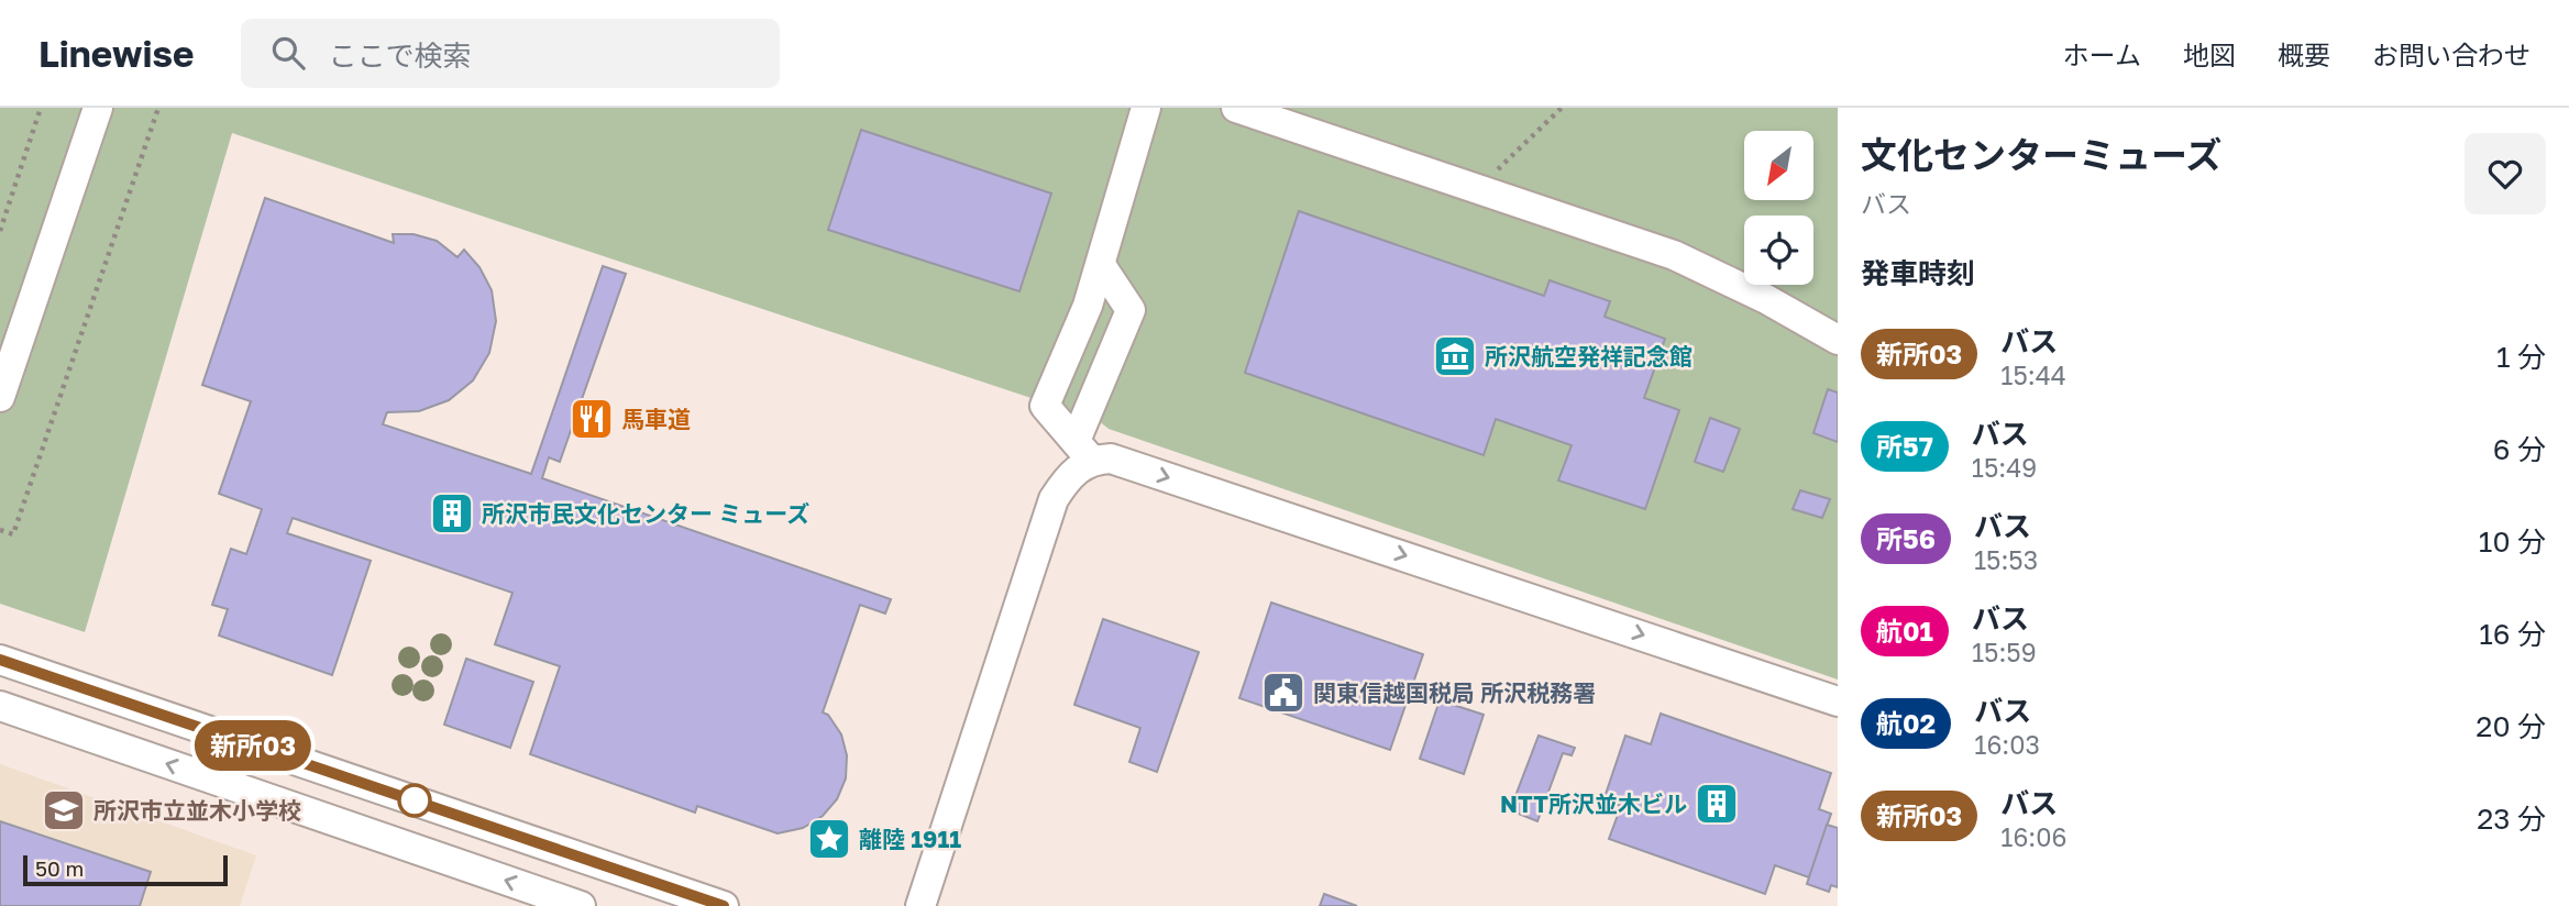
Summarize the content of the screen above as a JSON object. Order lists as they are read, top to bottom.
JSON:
{
  "places": {
    "museum": ["所沢航空発祥記念館"],
    "restaurant": ["馬車道"],
    "building": ["所沢市民文化センター ミューズ", "NTT所沢並木ビル"],
    "public building": ["関東信越国税局 所沢税務署"],
    "school or university": ["所沢市立並木小学校"],
    "place": ["離陸 1911"]
  },
  "lines": ["bus line 新所03"],
  "scale_bar": "50 m",
  "north": "bottom left",
  "page": {
    "header": "Linewise",
    "search": "ここで検索",
    "nav": [
      "ホーム",
      "地図",
      "概要",
      "お問い合わせ"
    ],
    "on_map": "新所03",
    "heading": [
      ["文化センターミューズ", "バス"],
      "発車時刻"
    ],
    "list": [
      {
        "mark": "新所03",
        "name": "バス",
        "note": "15:44",
        "value": "1 分"
      },
      {
        "mark": "所57",
        "name": "バス",
        "note": "15:49",
        "value": "6 分"
      },
      {
        "mark": "所56",
        "name": "バス",
        "note": "15:53",
        "value": "10 分"
      },
      {
        "mark": "航01",
        "name": "バス",
        "note": "15:59",
        "value": "16 分"
      },
      {
        "mark": "航02",
        "name": "バス",
        "note": "16:03",
        "value": "20 分"
      },
      {
        "mark": "新所03",
        "name": "バス",
        "note": "16:06",
        "value": "23 分"
      }
    ],
    "scale": "50 m"
  }
}
